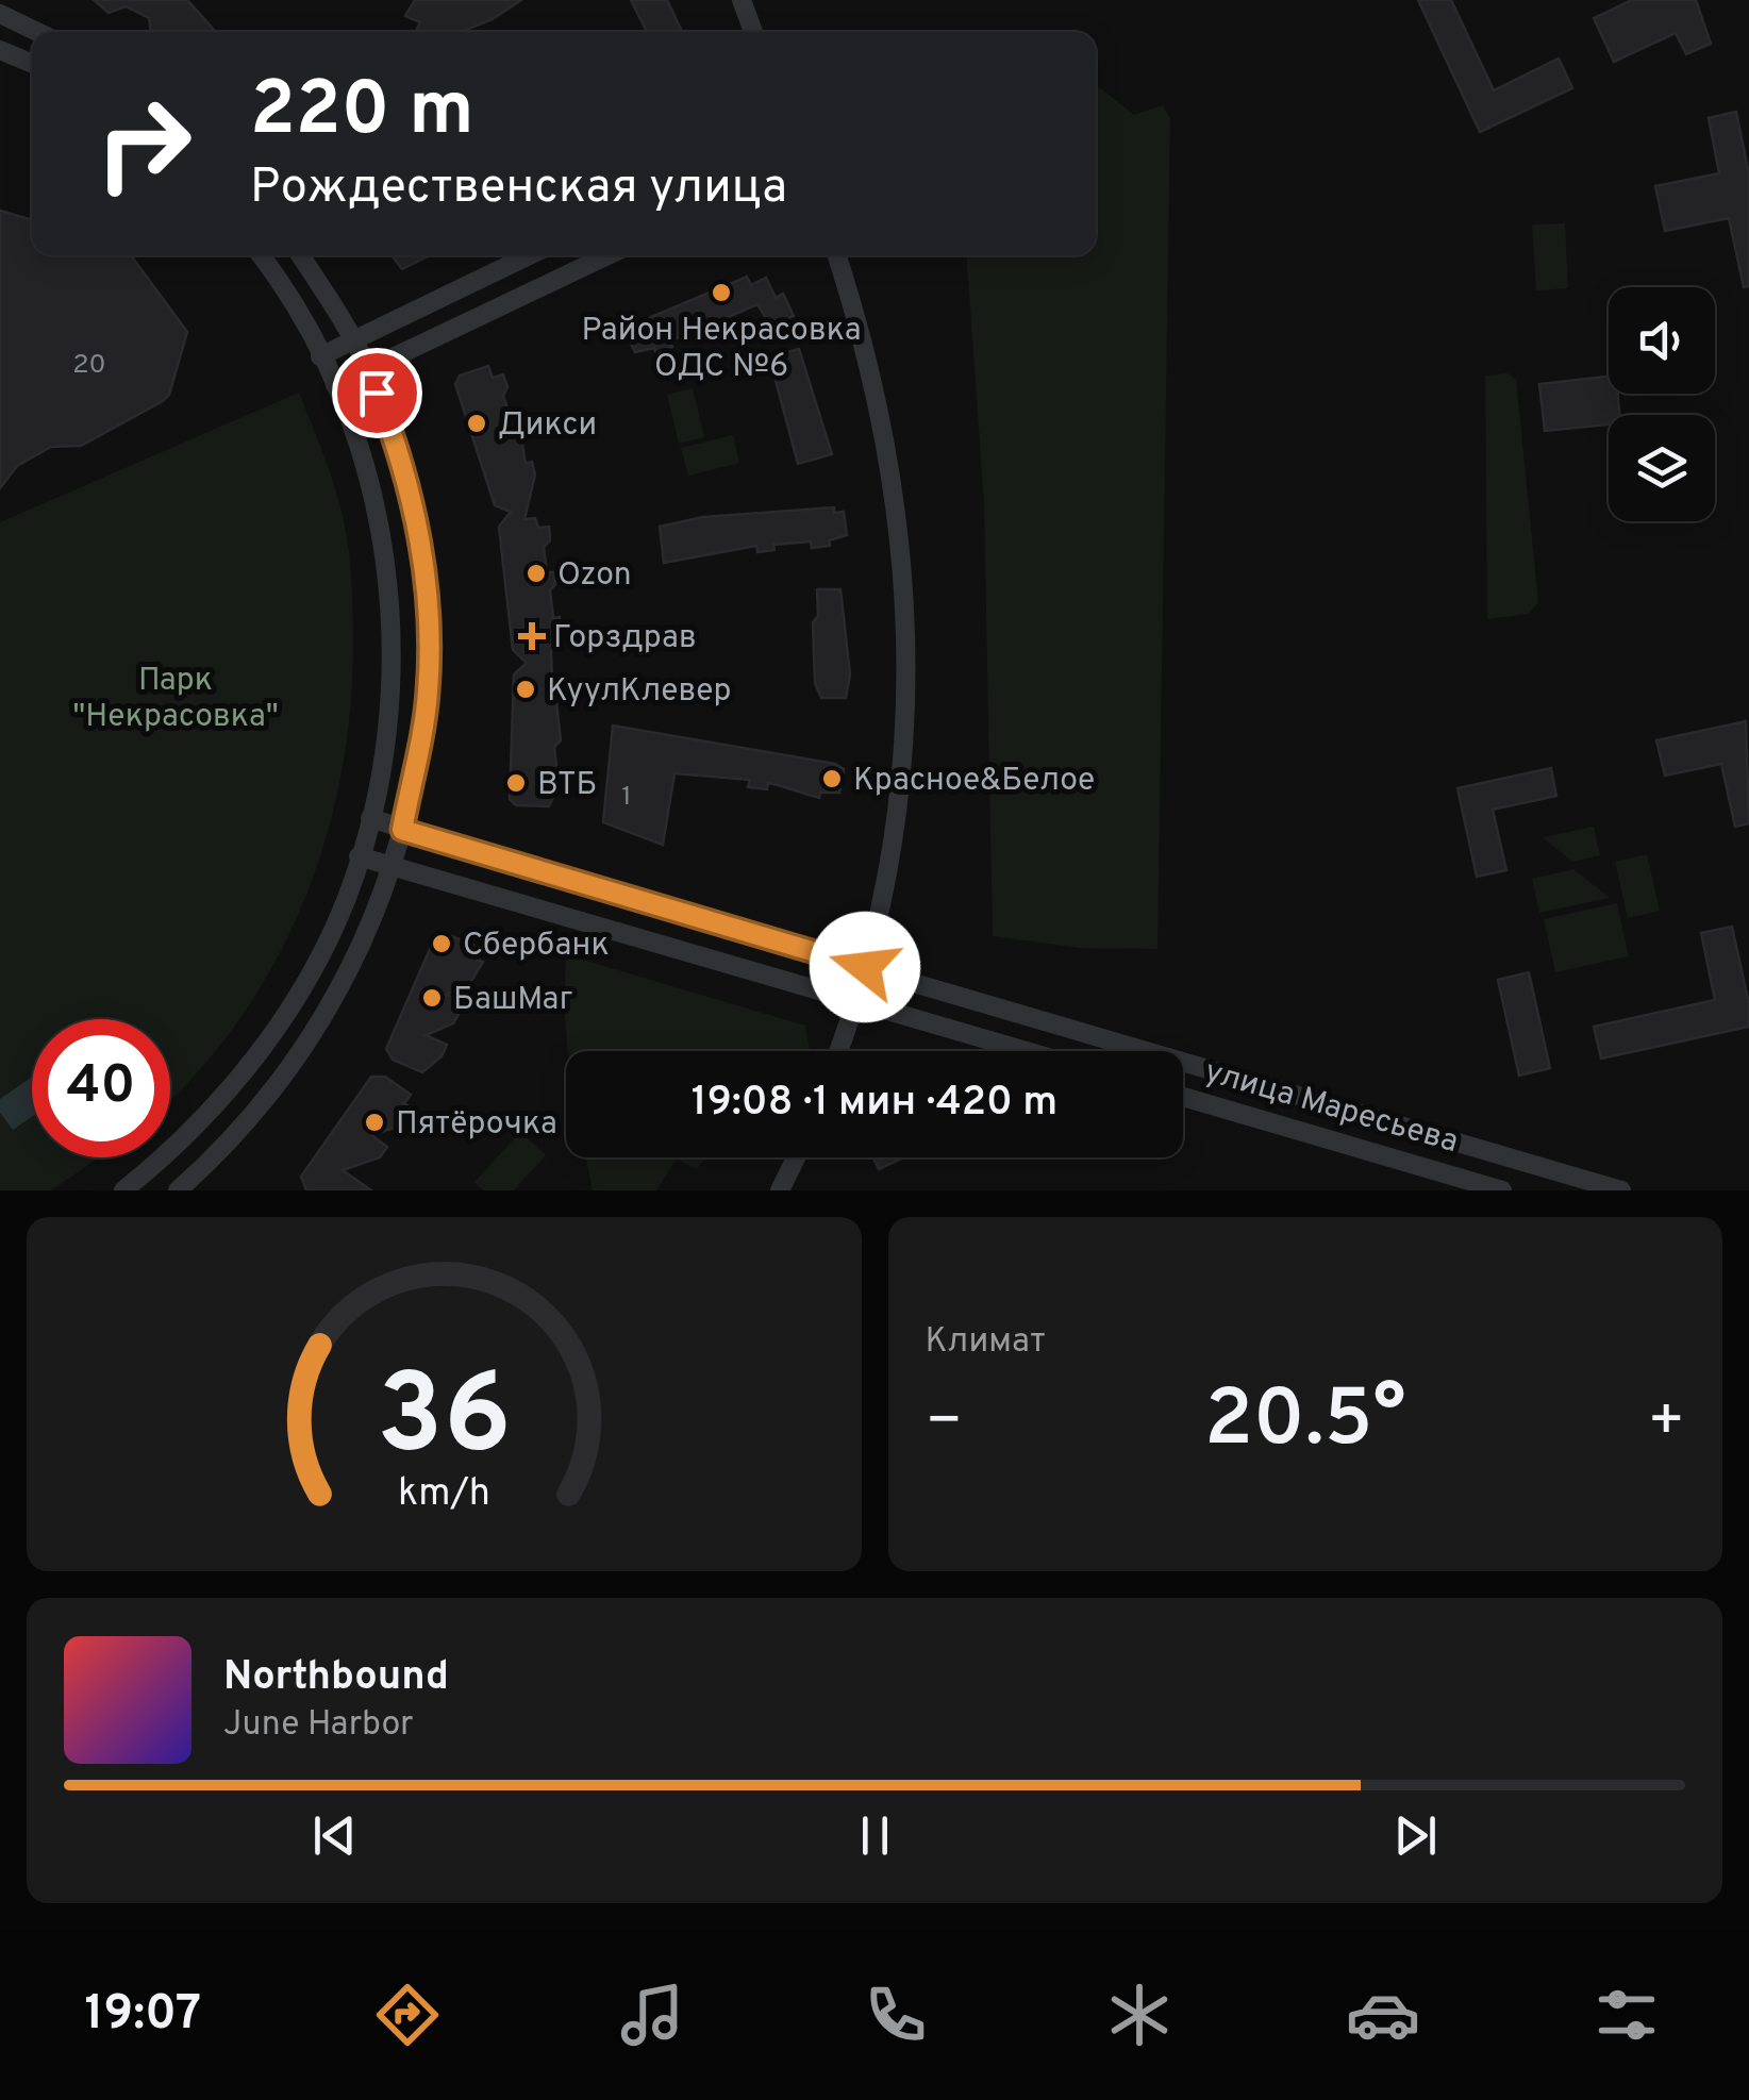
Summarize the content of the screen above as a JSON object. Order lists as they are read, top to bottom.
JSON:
{
  "streets": {
    "street": ["улица Маресьева"]
  },
  "parks": ["Парк \"Некрасовка\""],
  "places": {
    "other": [
      "Район Некрасовка ОДС №6",
      "Дикси",
      "Ozon",
      "КуулКлевер",
      "Красное&Белое",
      "ВТБ",
      "Сбербанк",
      "БашМаг",
      "Пятёрочка"
    ],
    "health": ["Горздрав"]
  },
  "house_numbers": ["20", "1"],
  "page": {
    "turn": ["220 m", "Рождественская улица"],
    "limit": "40",
    "trip": "19:08 · 1 мин · 420 m",
    "tile": "Климат",
    "heat": ["−", "20.5°", "+"],
    "song": ["Northbound", "June Harbor"],
    "tabs": "19:07",
    "gauge": ["36", "km/h"]
  }
}
